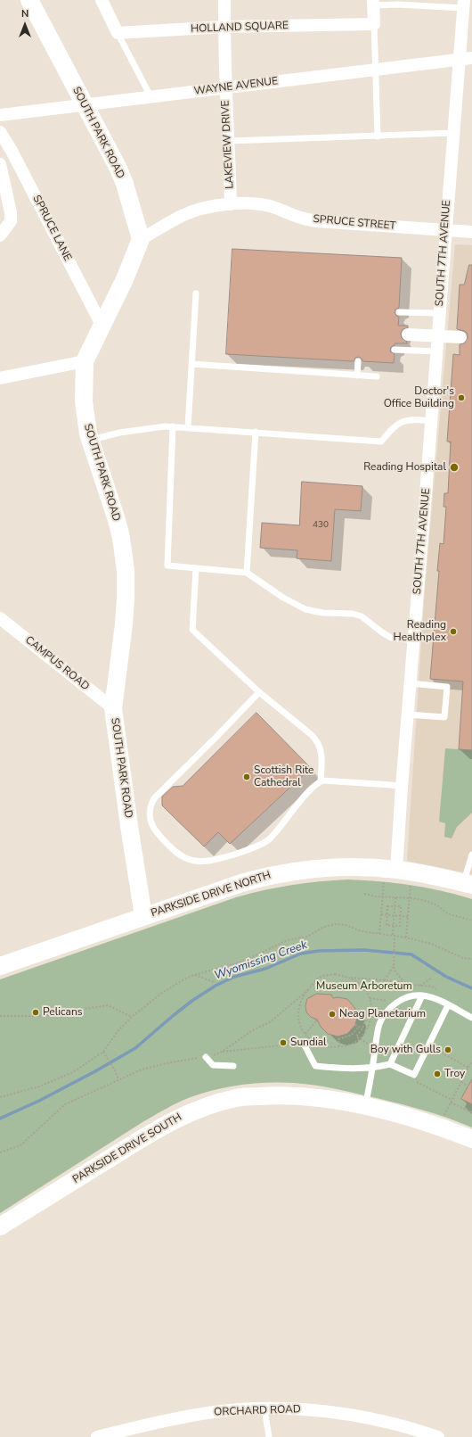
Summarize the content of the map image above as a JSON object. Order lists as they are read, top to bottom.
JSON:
{
  "streets": {
    "street": [
      "HOLLAND SQUARE",
      "WAYNE AVENUE",
      "SOUTH PARK ROAD",
      "LAKEVIEW DRIVE",
      "SPRUCE STREET",
      "SPRUCE LANE",
      "SOUTH 7TH AVENUE",
      "CAMPUS ROAD",
      "PARKSIDE DRIVE NORTH",
      "PARKSIDE DRIVE SOUTH",
      "ORCHARD ROAD"
    ]
  },
  "crossings": [
    ["HOLLAND SQUARE", "LAKEVIEW DRIVE"],
    ["WAYNE AVENUE", "SOUTH PARK ROAD"],
    ["WAYNE AVENUE", "LAKEVIEW DRIVE"],
    ["WAYNE AVENUE", "SOUTH 7TH AVENUE"],
    ["SOUTH PARK ROAD", "SPRUCE STREET"],
    ["SOUTH PARK ROAD", "SPRUCE LANE"],
    ["SOUTH PARK ROAD", "CAMPUS ROAD"],
    ["SOUTH PARK ROAD", "PARKSIDE DRIVE NORTH"],
    ["LAKEVIEW DRIVE", "SPRUCE STREET"],
    ["SPRUCE STREET", "SOUTH 7TH AVENUE"],
    ["SOUTH 7TH AVENUE", "PARKSIDE DRIVE NORTH"]
  ],
  "water": ["Wyomissing Creek"],
  "parks": ["Museum Arboretum"],
  "places": [
    "Doctor's Office Building",
    "Reading Hospital",
    "Reading Healthplex",
    "Scottish Rite Cathedral",
    "Pelicans",
    "Neag Planetarium",
    "Sundial",
    "Boy with Gulls",
    "Troy"
  ],
  "house_numbers": ["430"],
  "north": "top"
}
